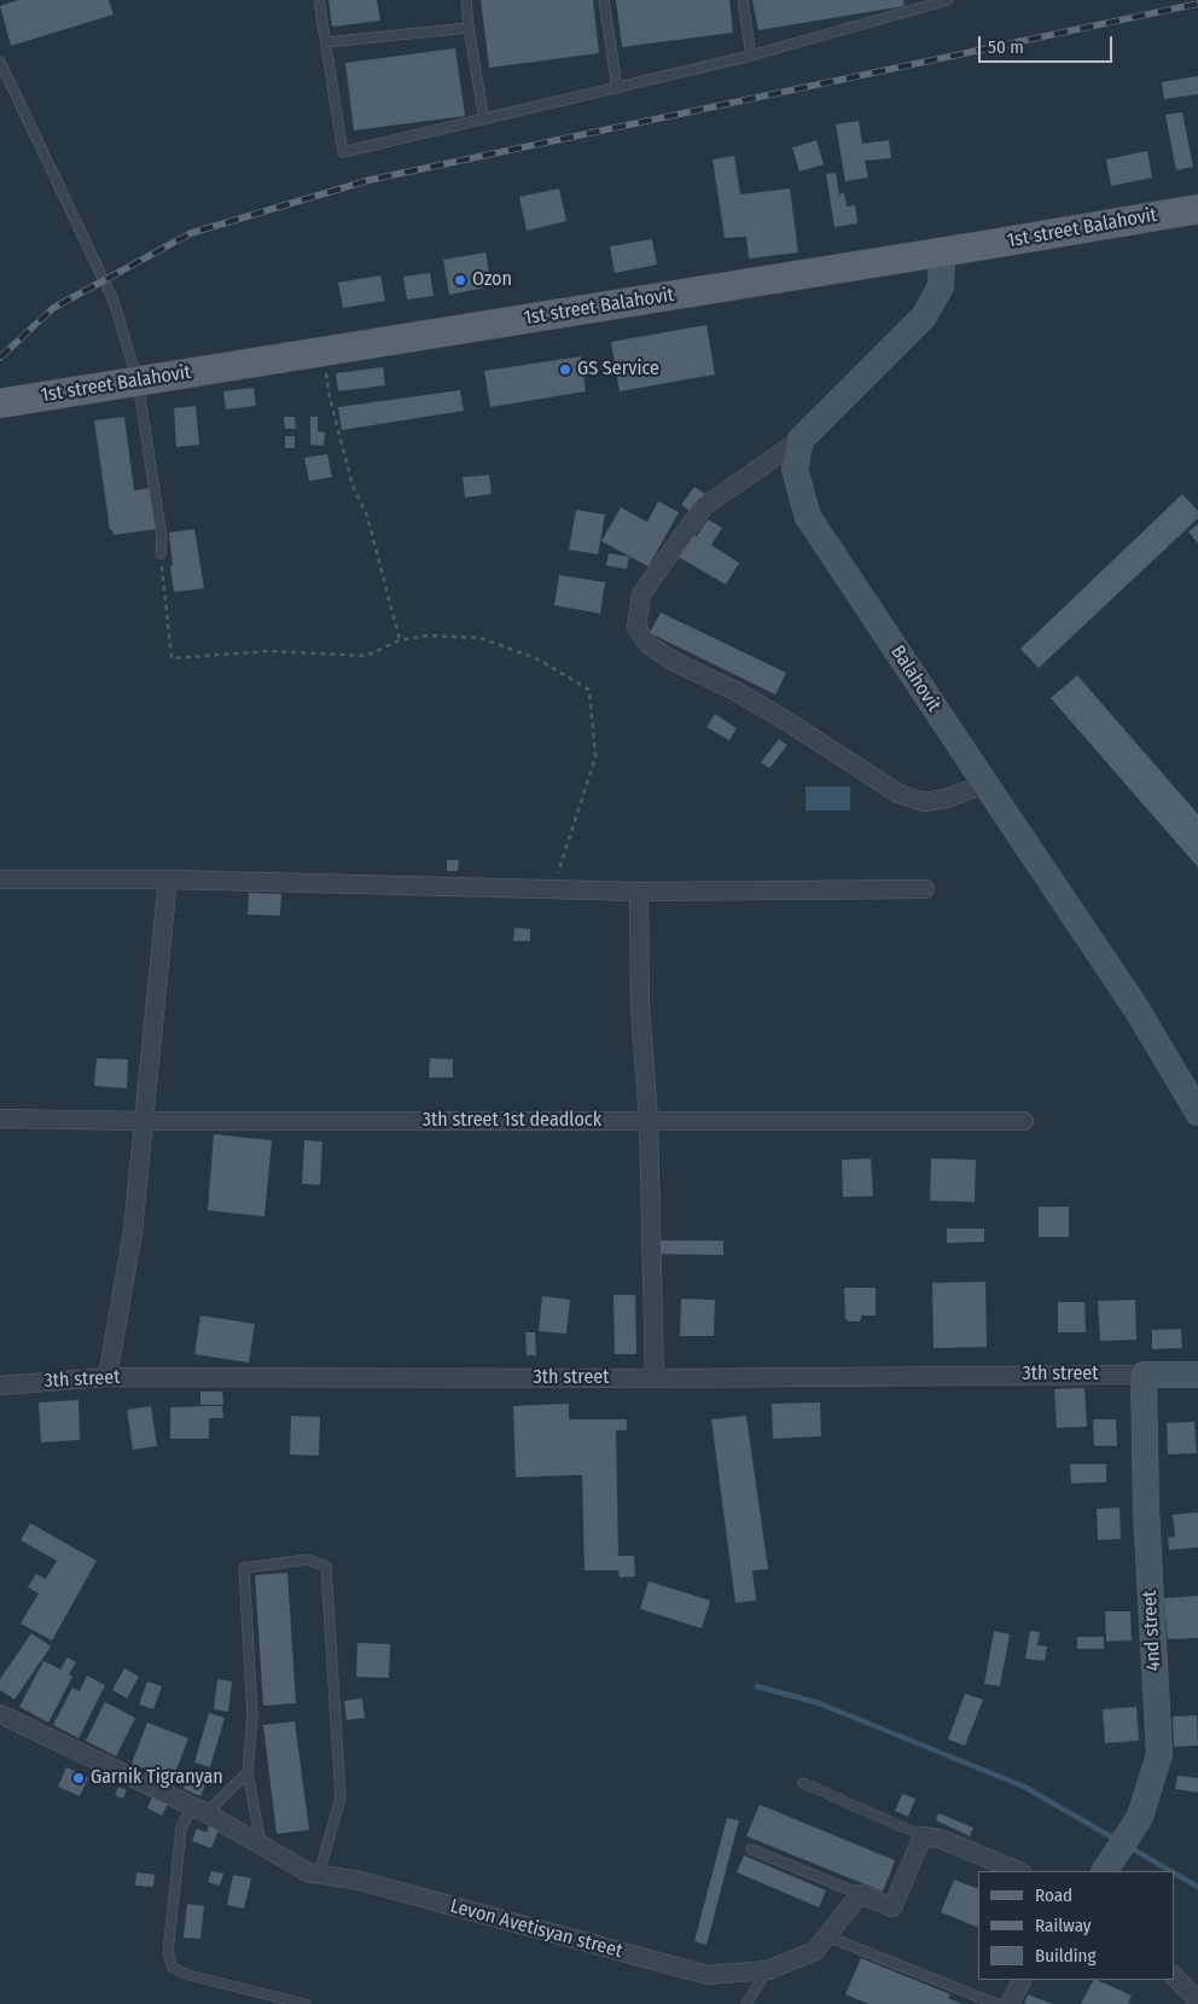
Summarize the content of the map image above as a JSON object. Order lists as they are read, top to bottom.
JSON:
{
  "streets": {
    "main road": ["1st street Balahovit"],
    "street": [
      "Balahovit",
      "3th street 1st deadlock",
      "3th street",
      "4nd street",
      "Levon Avetisyan street"
    ]
  },
  "crossings": [
    ["3th street", "4nd street"]
  ],
  "places": ["Ozon", "GS Service", "Garnik Tigranyan"],
  "legend": ["Road", "Railway", "Building"],
  "scale_bar": "50 m"
}
